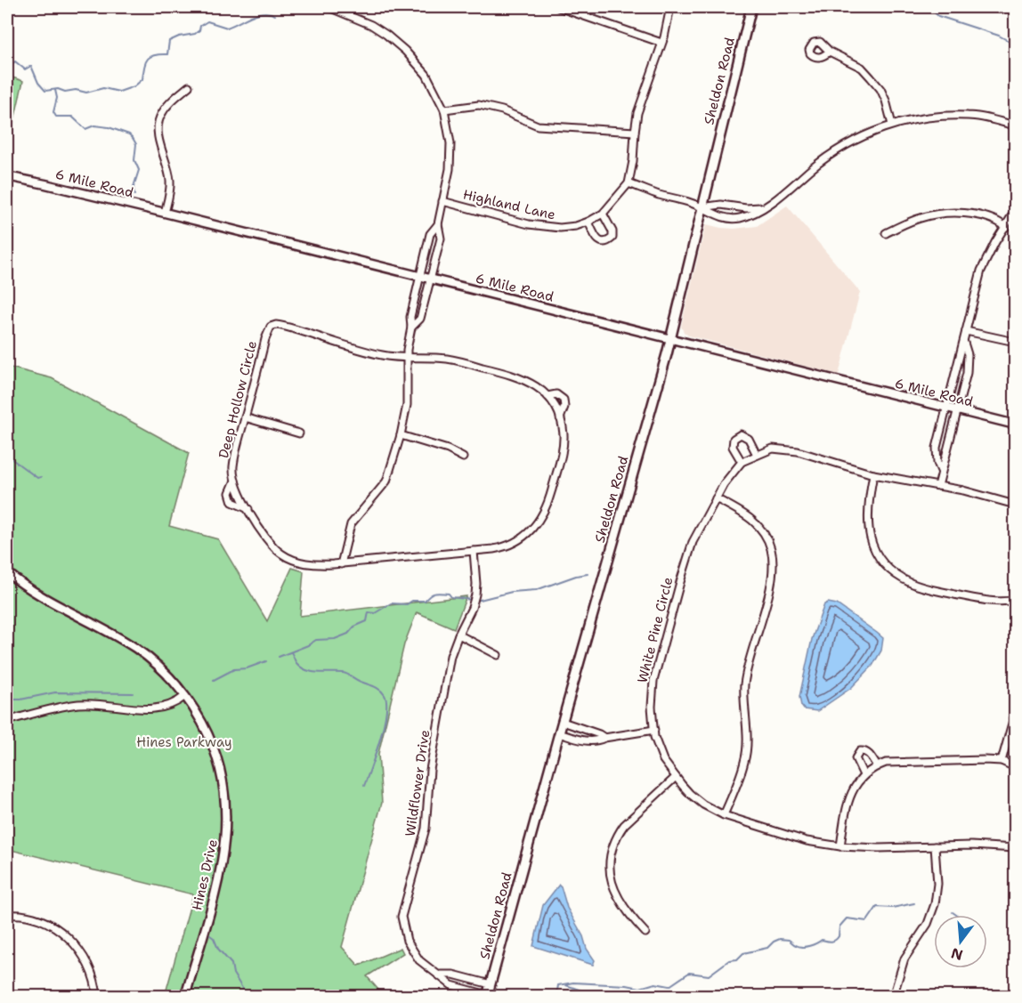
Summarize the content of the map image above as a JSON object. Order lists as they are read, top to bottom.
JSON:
{
  "streets": {
    "main road": ["Sheldon Road"],
    "street": [
      "6 Mile Road",
      "Highland Lane",
      "Deep Hollow Circle",
      "White Pine Circle",
      "Wildflower Drive",
      "Hines Drive"
    ]
  },
  "crossings": [
    ["Sheldon Road", "6 Mile Road"],
    ["Sheldon Road", "Wildflower Drive"],
    ["Deep Hollow Circle", "Wildflower Drive"]
  ],
  "parks": ["Hines Parkway"],
  "north": "bottom"
}
